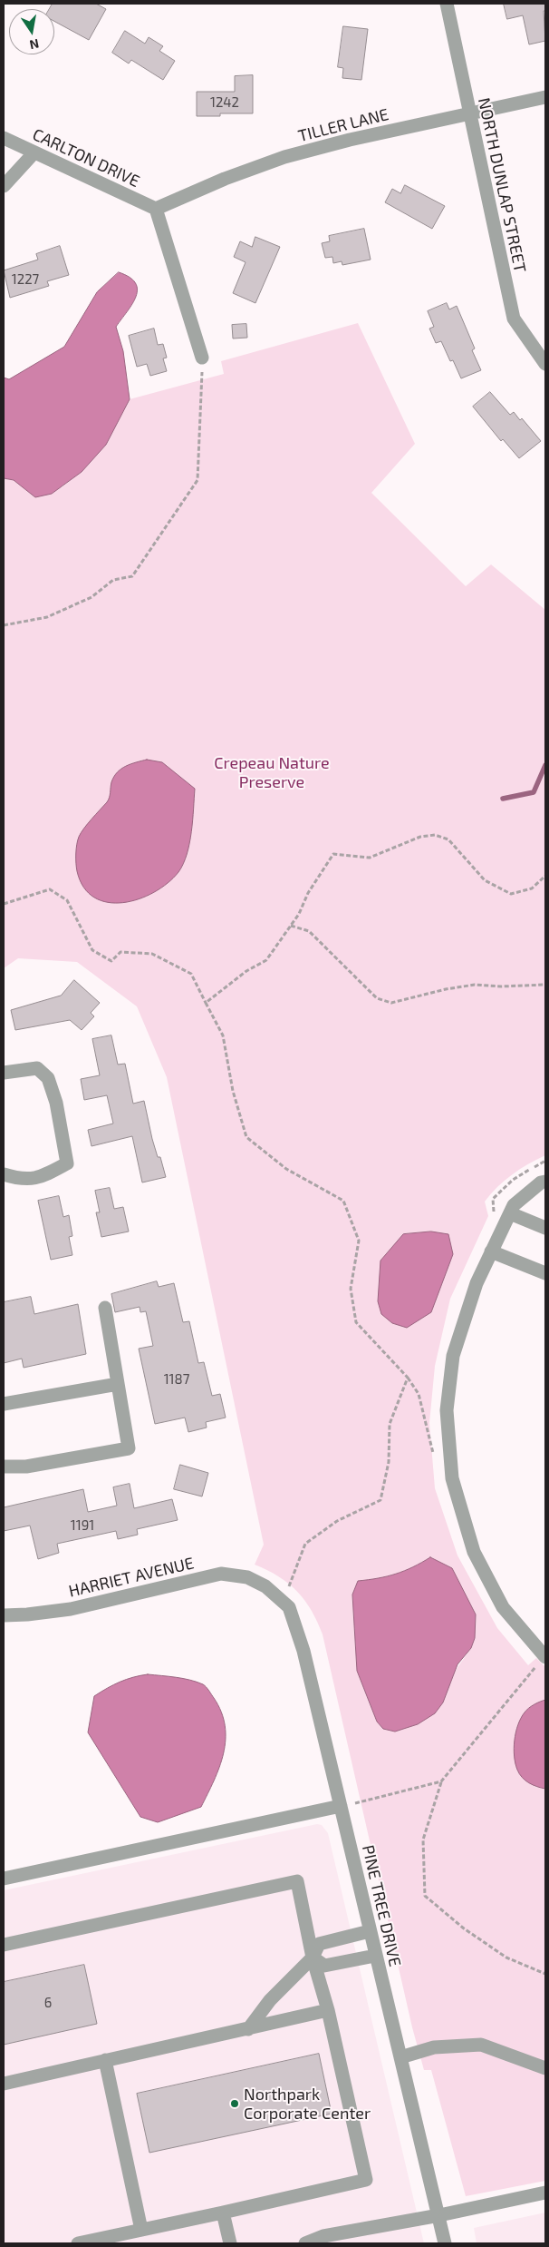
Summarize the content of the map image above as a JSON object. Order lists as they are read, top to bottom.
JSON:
{
  "streets": {
    "street": [
      "TILLER LANE",
      "CARLTON DRIVE",
      "NORTH DUNLAP STREET",
      "HARRIET AVENUE",
      "PINE TREE DRIVE"
    ]
  },
  "crossings": [
    ["TILLER LANE", "CARLTON DRIVE"],
    ["TILLER LANE", "NORTH DUNLAP STREET"],
    ["HARRIET AVENUE", "PINE TREE DRIVE"]
  ],
  "parks": ["Crepeau Nature Preserve"],
  "places": ["Northpark Corporate Center"],
  "house_numbers": [
    "1242",
    "1227",
    "1187",
    "1191",
    "6"
  ],
  "north": "bottom"
}
